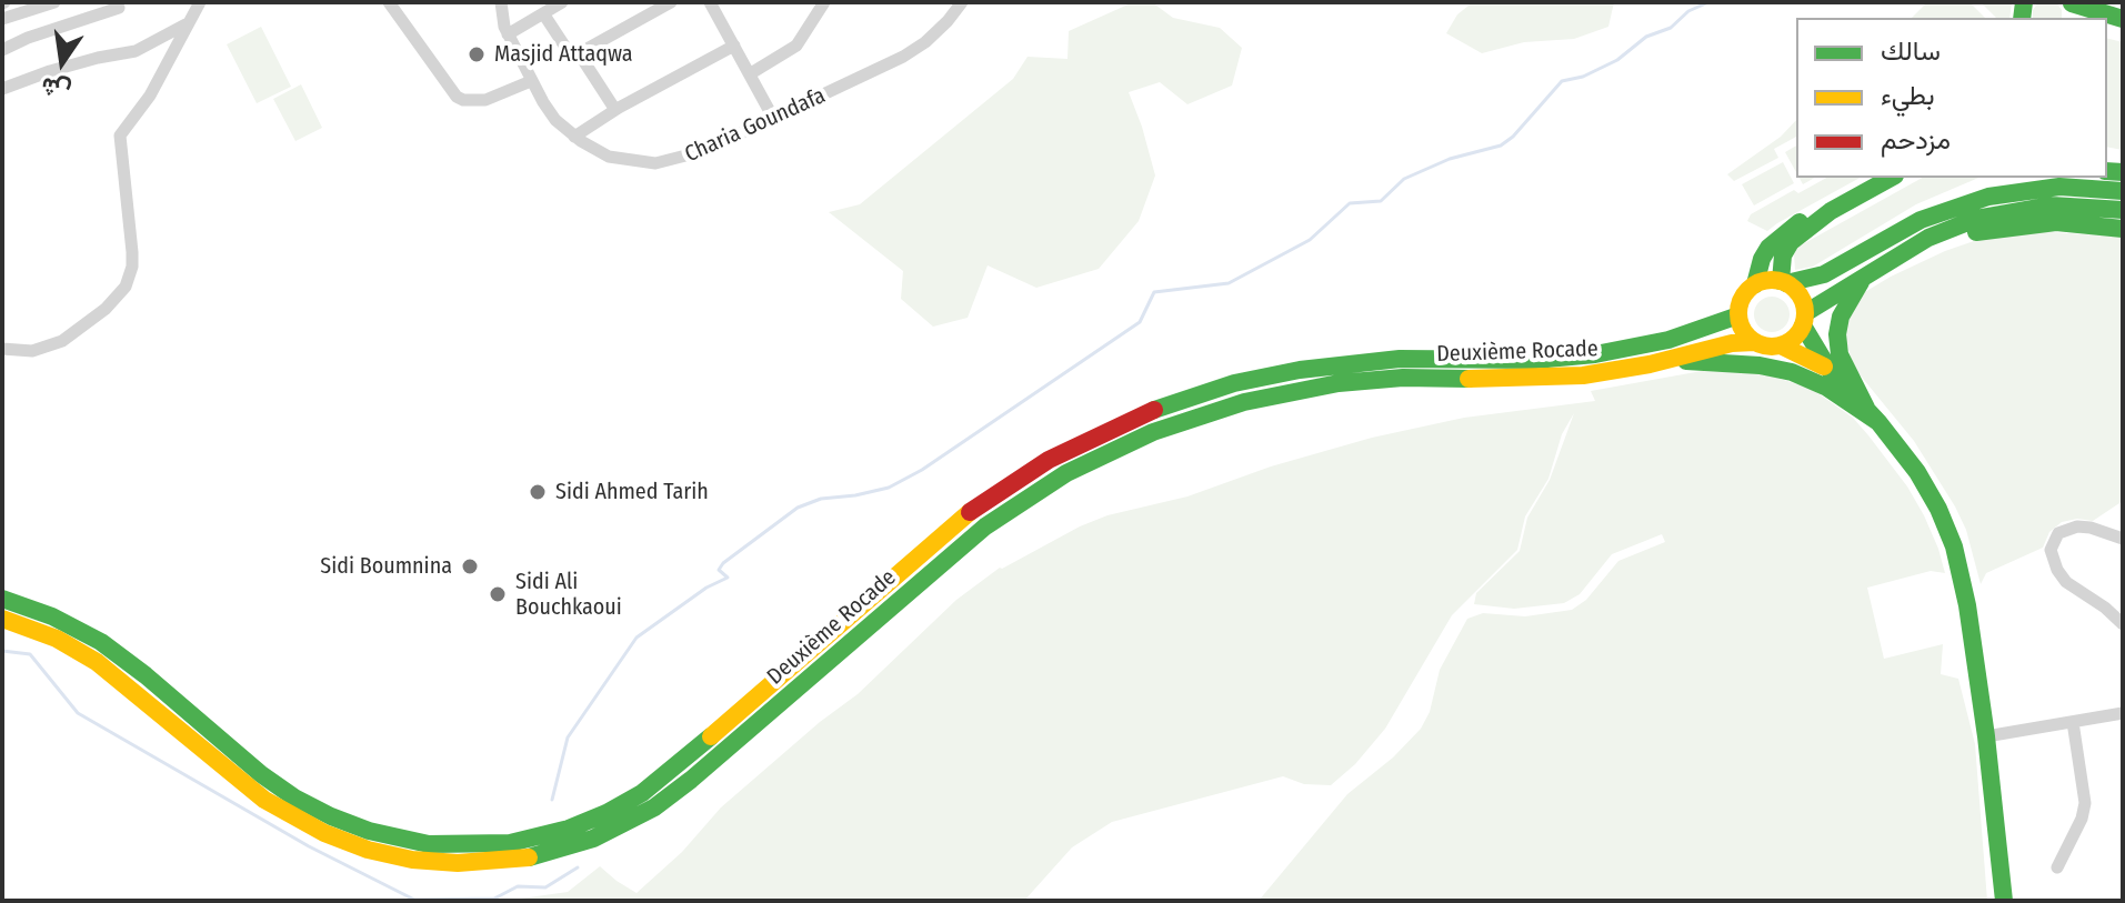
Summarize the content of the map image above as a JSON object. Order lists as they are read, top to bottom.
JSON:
{
  "streets": {
    "main road": ["Deuxième Rocade"],
    "street": ["Charia Goundafa"]
  },
  "places": [
    "Masjid Attaqwa",
    "Sidi Ahmed Tarih",
    "Sidi Boumnina",
    "Sidi Ali Bouchkaoui"
  ],
  "legend": ["سالك", "بطيء", "مزدحم"],
  "north": "bottom"
}
